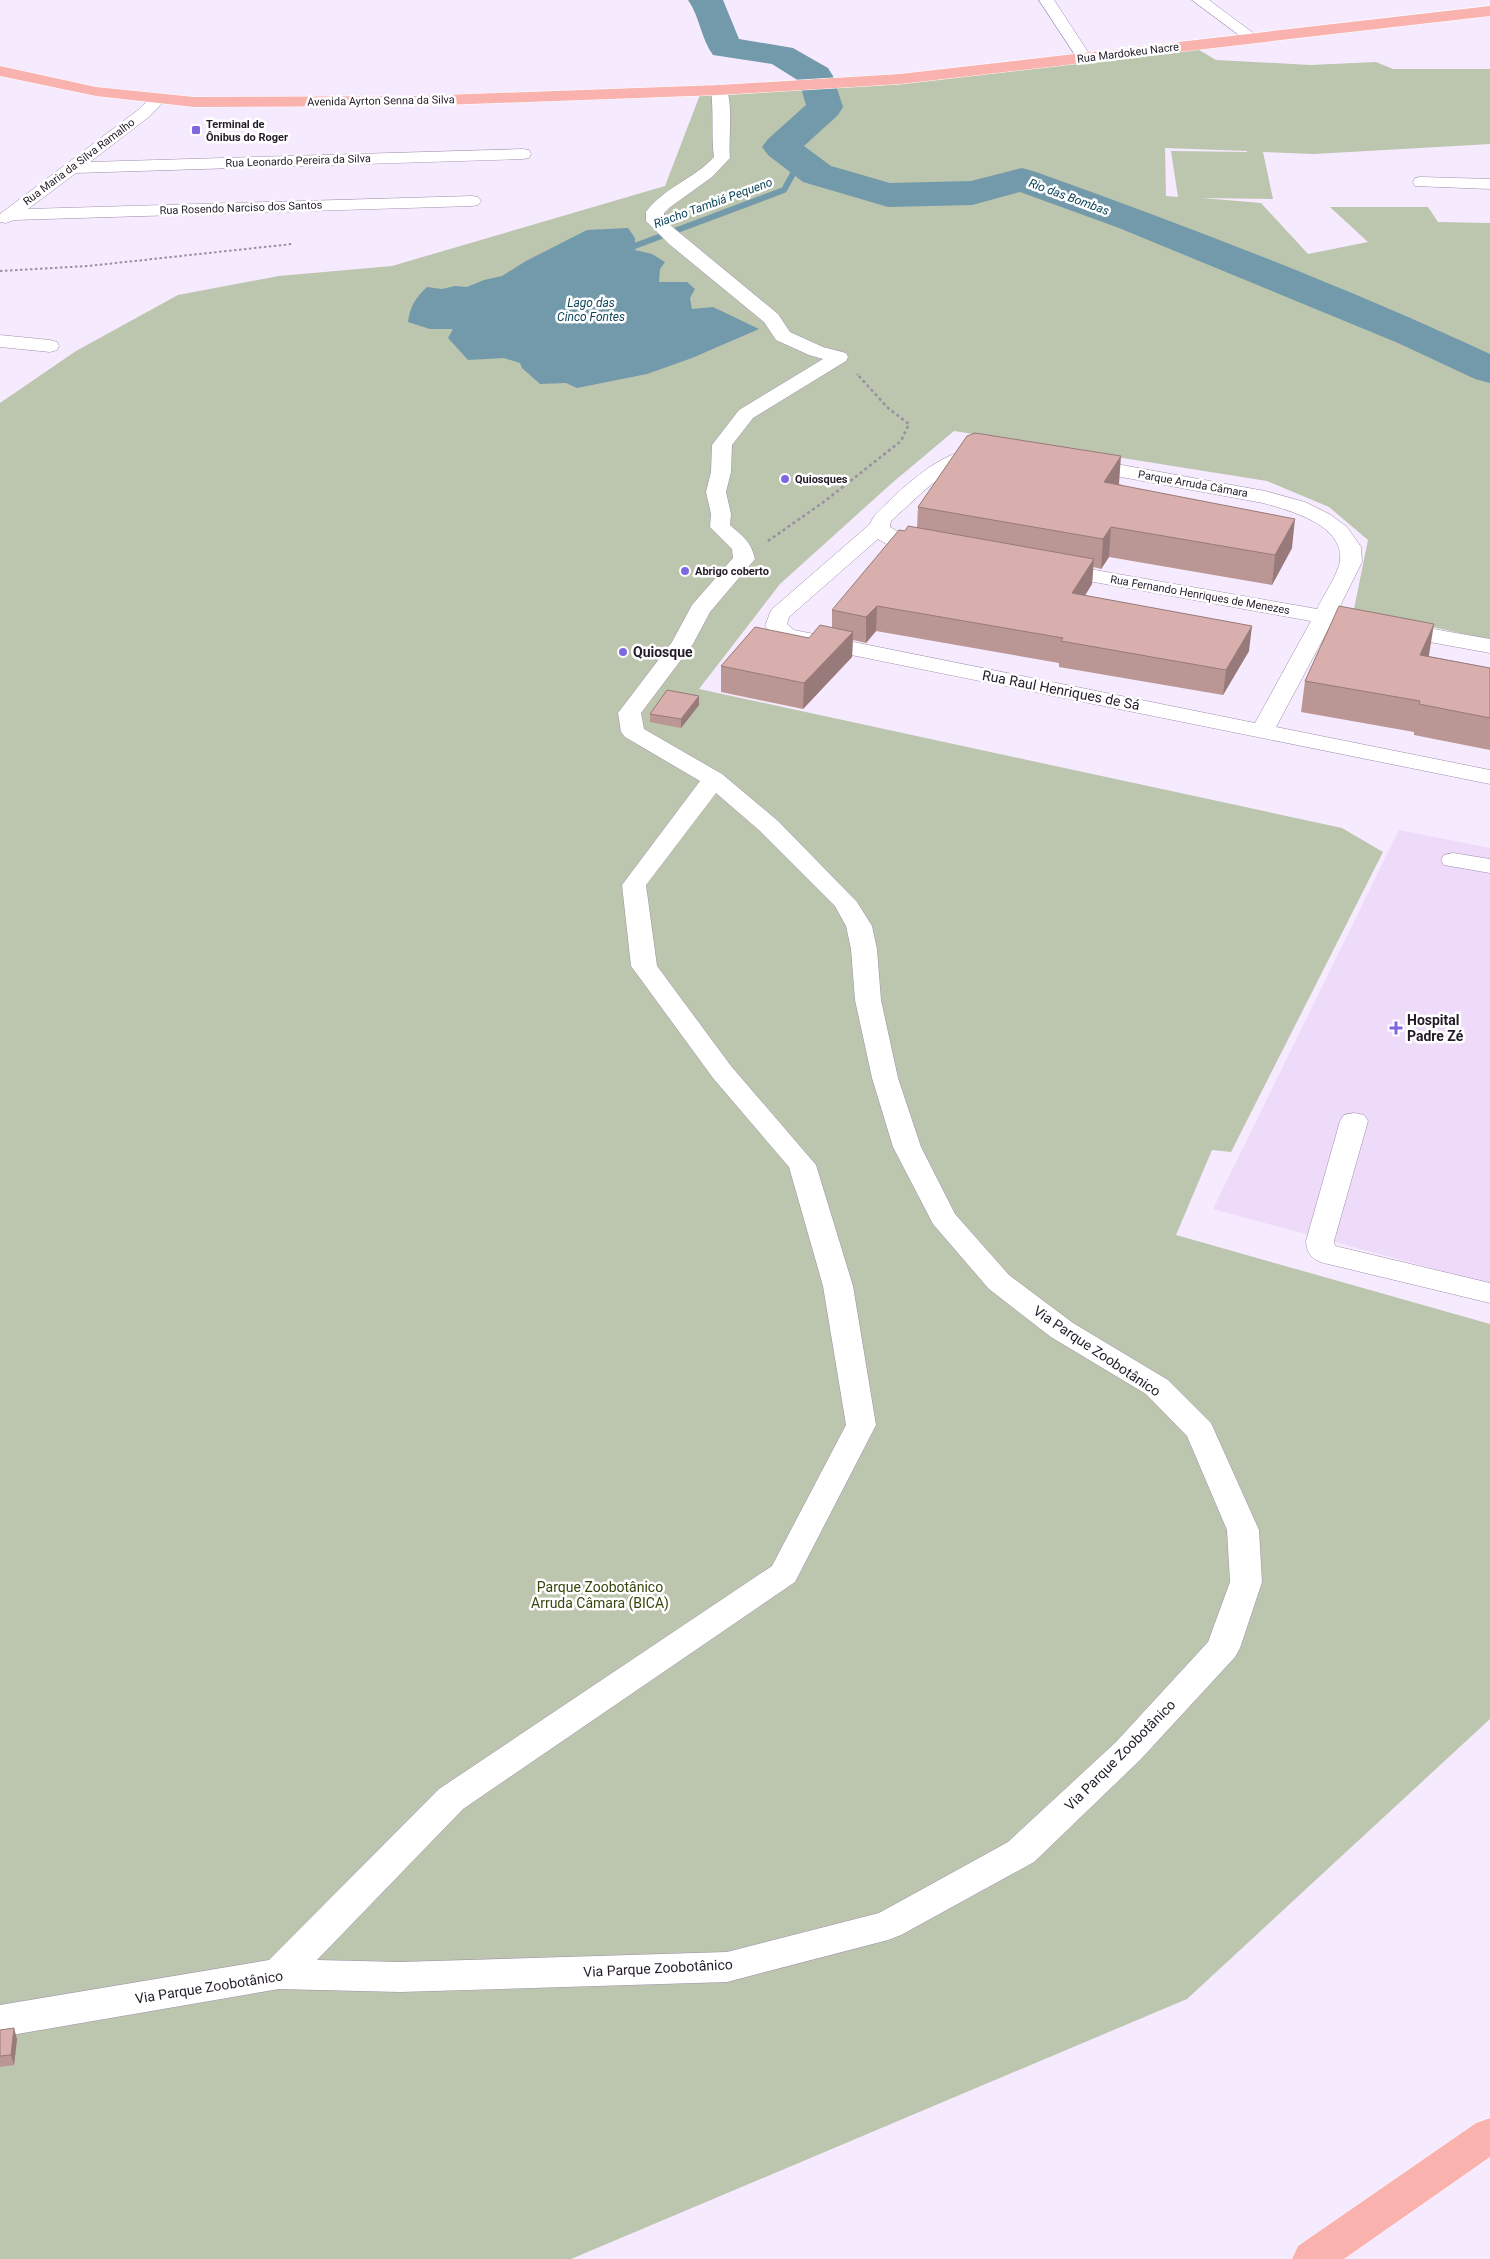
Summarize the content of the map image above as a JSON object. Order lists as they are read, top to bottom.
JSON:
{
  "streets": {
    "main road": ["Rua Mardokeu Nacre", "Avenida Ayrton Senna da Silva"],
    "street": [
      "Rua Leonardo Pereira da Silva",
      "Rua Maria da Silva Ramalho",
      "Rua Rosendo Narciso dos Santos",
      "Parque Arruda Câmara",
      "Rua Fernando Henriques de Menezes",
      "Rua Raul Henriques de Sá",
      "Via Parque Zoobotânico"
    ]
  },
  "crossings": [
    ["Rua Mardokeu Nacre", "Avenida Ayrton Senna da Silva"],
    ["Avenida Ayrton Senna da Silva", "Rua Maria da Silva Ramalho"],
    ["Rua Leonardo Pereira da Silva", "Rua Maria da Silva Ramalho"],
    ["Rua Maria da Silva Ramalho", "Rua Rosendo Narciso dos Santos"],
    ["Parque Arruda Câmara", "Rua Fernando Henriques de Menezes"],
    ["Parque Arruda Câmara", "Rua Raul Henriques de Sá"]
  ],
  "water": ["Rio das Bombas", "Riacho Tambiá Pequeno", "Lago das Cinco Fontes"],
  "parks": ["Parque Zoobotânico Arruda Câmara (BICA)"],
  "places": {
    "transit": ["Terminal de Ônibus do Roger"],
    "other": ["Quiosques", "Abrigo coberto", "Quiosque"],
    "health": ["Hospital Padre Zé"]
  }
}
